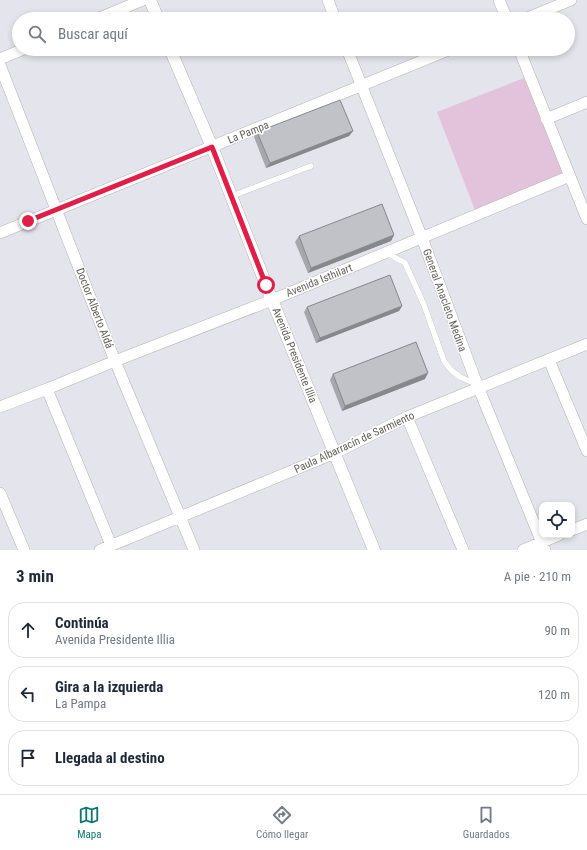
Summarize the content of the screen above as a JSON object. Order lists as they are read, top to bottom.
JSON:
{
  "streets": {
    "main road": ["Avenida Presidente Illia"],
    "street": [
      "La Pampa",
      "Avenida Isthilart",
      "General Anacleto Medina",
      "Doctor Alberto Aldá",
      "Paula Albarracín de Sarmiento"
    ]
  },
  "crossings": [
    ["La Pampa", "General Anacleto Medina"],
    ["La Pampa", "Doctor Alberto Aldá"],
    ["La Pampa", "Avenida Presidente Illia"],
    ["Avenida Isthilart", "General Anacleto Medina"],
    ["Avenida Isthilart", "Doctor Alberto Aldá"],
    ["Avenida Isthilart", "Avenida Presidente Illia"],
    ["General Anacleto Medina", "Paula Albarracín de Sarmiento"],
    ["Doctor Alberto Aldá", "Paula Albarracín de Sarmiento"],
    ["Avenida Presidente Illia", "Paula Albarracín de Sarmiento"]
  ],
  "page": {
    "search": "Buscar aquí",
    "heading": ["3 min", "A pie · 210 m"],
    "list": [
      ["Continúa", "Avenida Presidente Illia", "90 m"],
      ["Gira a la izquierda", "La Pampa", "120 m"],
      "Llegada al destino"
    ],
    "nav": ["Mapa", "Cómo llegar", "Guardados"]
  }
}
